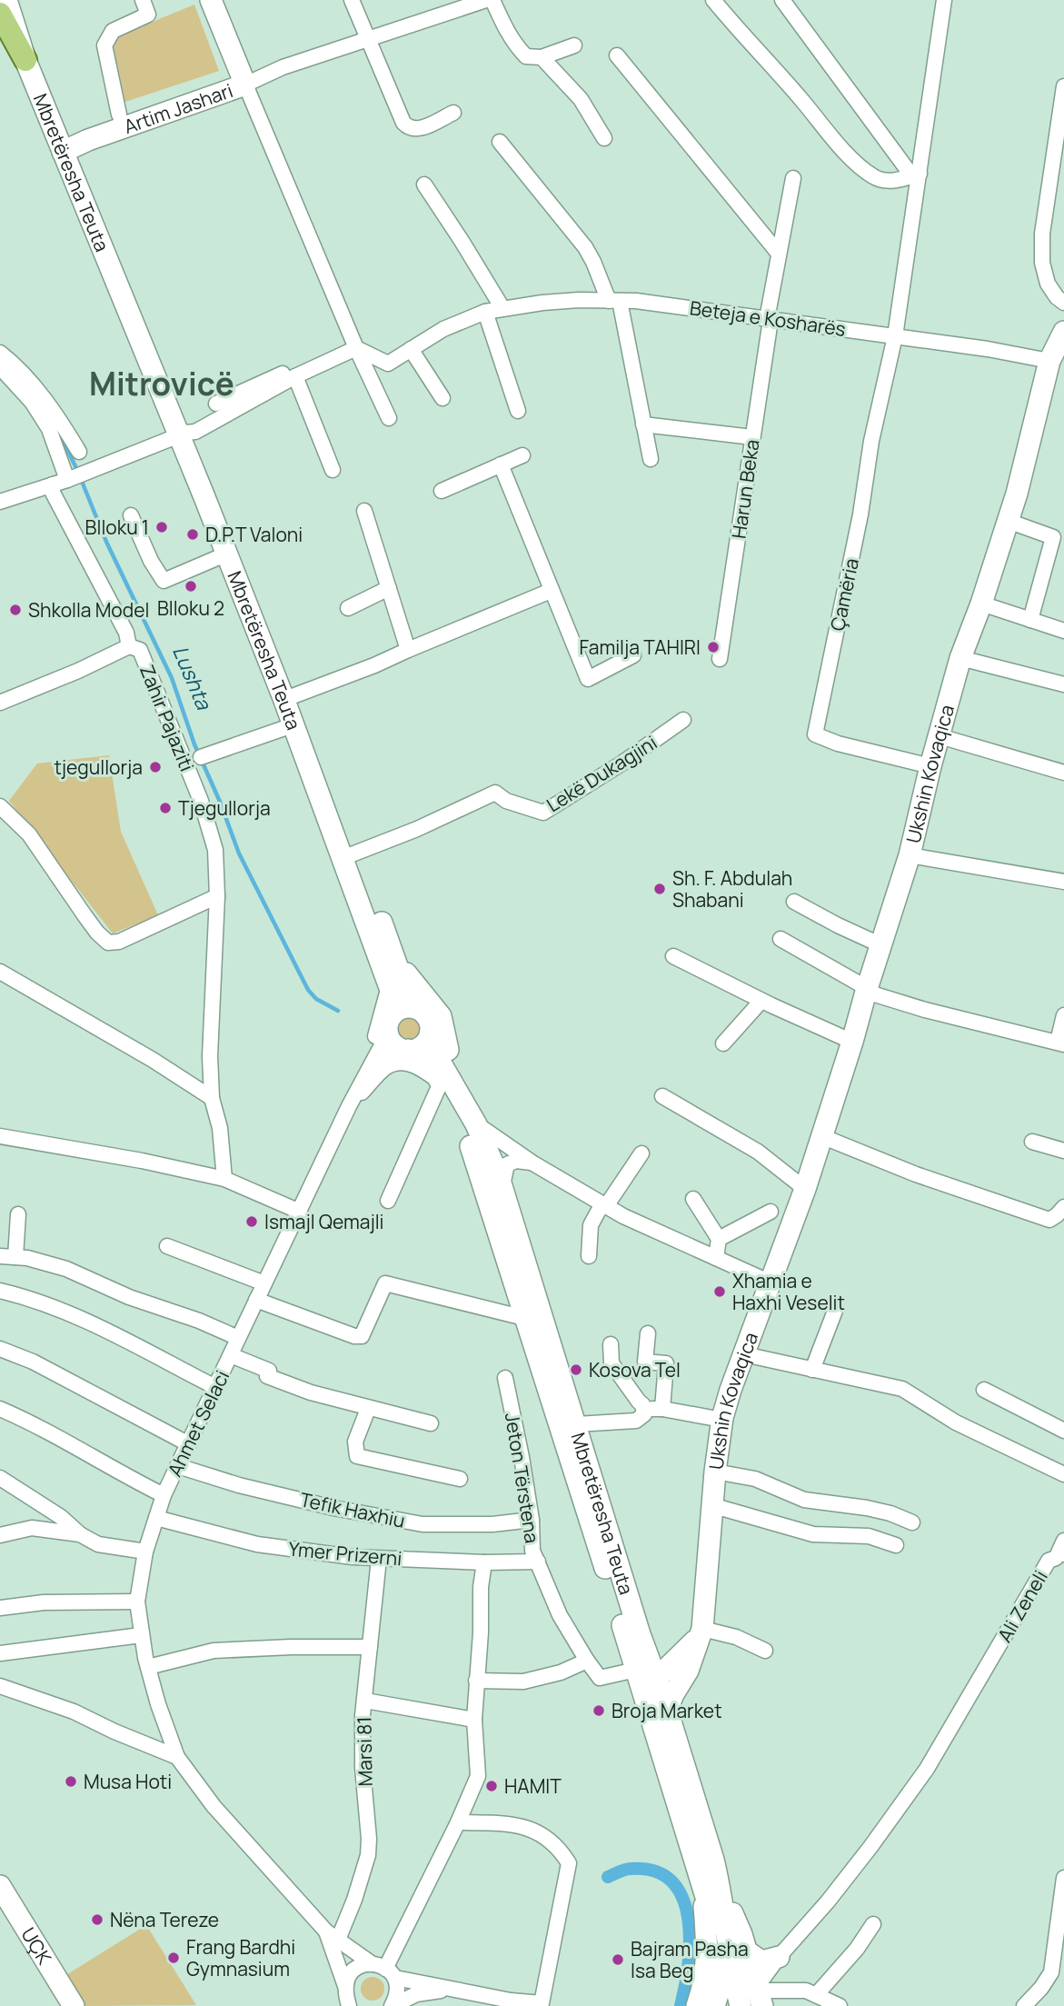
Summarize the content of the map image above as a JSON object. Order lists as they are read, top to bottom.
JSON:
{
  "streets": {
    "main road": [
      "Artim Jashari",
      "Mbretëresha Teuta",
      "Ukshin Kovaqica",
      "UÇK"
    ],
    "street": [
      "Beteja e Kosharës",
      "Harun Beka",
      "Çamëria",
      "Zahir Pajaziti",
      "Lekë Dukagjini",
      "Ahmet Selaci",
      "Jeton Tërstena",
      "Tefik Haxhiu",
      "Ymer Prizerni",
      "Ali Zeneli",
      "Marsi 81"
    ]
  },
  "crossings": [
    ["Artim Jashari", "Mbretëresha Teuta"],
    ["Mbretëresha Teuta", "Lekë Dukagjini"],
    ["Mbretëresha Teuta", "Ukshin Kovaqica"],
    ["Mbretëresha Teuta", "Ahmet Selaci"],
    ["Mbretëresha Teuta", "Jeton Tërstena"],
    ["Mbretëresha Teuta", "Ali Zeneli"],
    ["Beteja e Kosharës", "Harun Beka"],
    ["Beteja e Kosharës", "Çamëria"],
    ["Beteja e Kosharës", "Ukshin Kovaqica"],
    ["Çamëria", "Ukshin Kovaqica"],
    ["Ahmet Selaci", "Tefik Haxhiu"],
    ["Ahmet Selaci", "Ymer Prizerni"],
    ["Jeton Tërstena", "Tefik Haxhiu"],
    ["Jeton Tërstena", "Ymer Prizerni"],
    ["Ymer Prizerni", "Marsi 81"]
  ],
  "districts": ["Mitrovicë"],
  "water": ["Lushta"],
  "places": [
    "Blloku 1",
    "D.P.T Valoni",
    "Blloku 2",
    "Shkolla Model",
    "Familja TAHIRI",
    "tjegullorja",
    "Tjegullorja",
    "Sh. F. Abdulah Shabani",
    "Ismajl Qemajli",
    "Xhamia e Haxhi Veselit",
    "Kosova Tel",
    "Broja Market",
    "Musa Hoti",
    "HAMIT",
    "Nëna Tereze",
    "Frang Bardhi Gymnasium",
    "Bajram Pasha Isa Beg"
  ]
}
